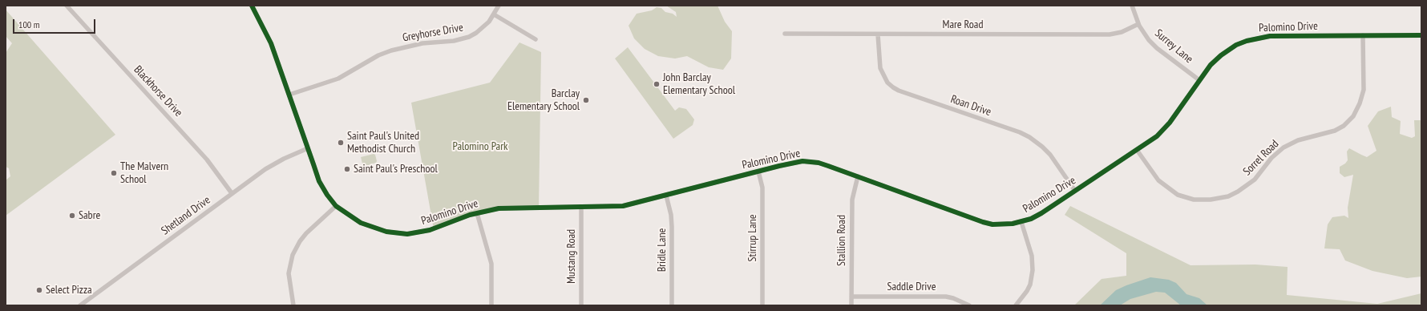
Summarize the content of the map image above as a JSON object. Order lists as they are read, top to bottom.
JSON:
{
  "streets": {
    "street": [
      "Mare Road",
      "Palomino Drive",
      "Greyhorse Drive",
      "Surrey Lane",
      "Blackhorse Drive",
      "Roan Drive",
      "Sorrel Road",
      "Shetland Drive",
      "Stirrup Lane",
      "Stallion Road",
      "Bridle Lane",
      "Mustang Road",
      "Saddle Drive"
    ]
  },
  "crossings": [
    ["Mare Road", "Surrey Lane"],
    ["Mare Road", "Roan Drive"],
    ["Palomino Drive", "Greyhorse Drive"],
    ["Palomino Drive", "Surrey Lane"],
    ["Palomino Drive", "Roan Drive"],
    ["Palomino Drive", "Sorrel Road"],
    ["Palomino Drive", "Shetland Drive"],
    ["Palomino Drive", "Stirrup Lane"],
    ["Palomino Drive", "Stallion Road"],
    ["Palomino Drive", "Bridle Lane"],
    ["Palomino Drive", "Mustang Road"],
    ["Blackhorse Drive", "Shetland Drive"],
    ["Stallion Road", "Saddle Drive"]
  ],
  "parks": ["Palomino Park"],
  "places": [
    "John Barclay Elementary School",
    "Barclay Elementary School",
    "Saint Paul's United Methodist Church",
    "Saint Paul's Preschool",
    "The Malvern School",
    "Sabre",
    "Select Pizza"
  ],
  "scale_bar": "100 m"
}
